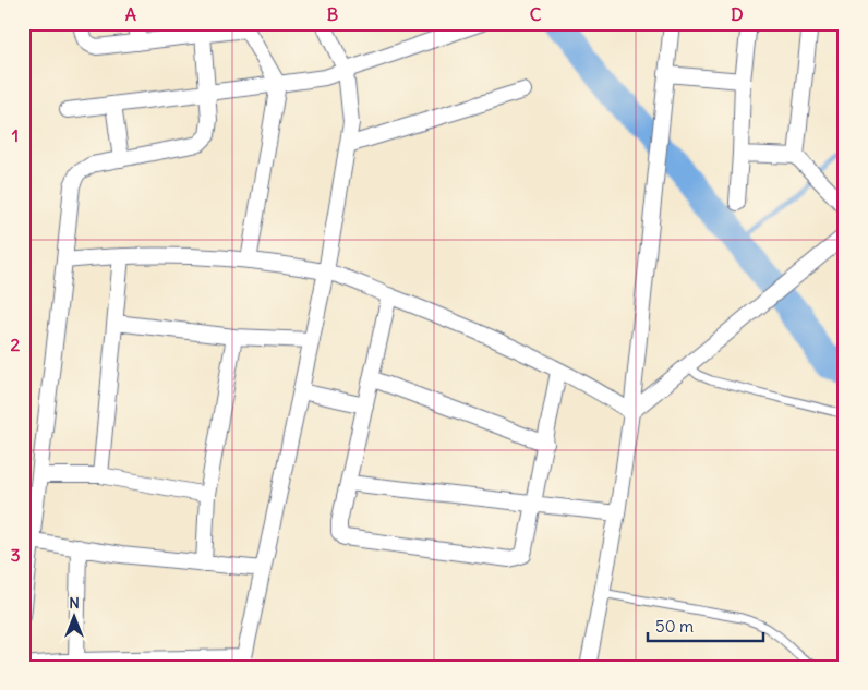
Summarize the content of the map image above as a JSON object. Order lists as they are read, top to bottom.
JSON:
{
  "scale_bar": "50 m",
  "north": "top",
  "grid": {
    "columns": [
      "A",
      "B",
      "C",
      "D"
    ],
    "rows": ["1", "2", "3"]
  }
}
